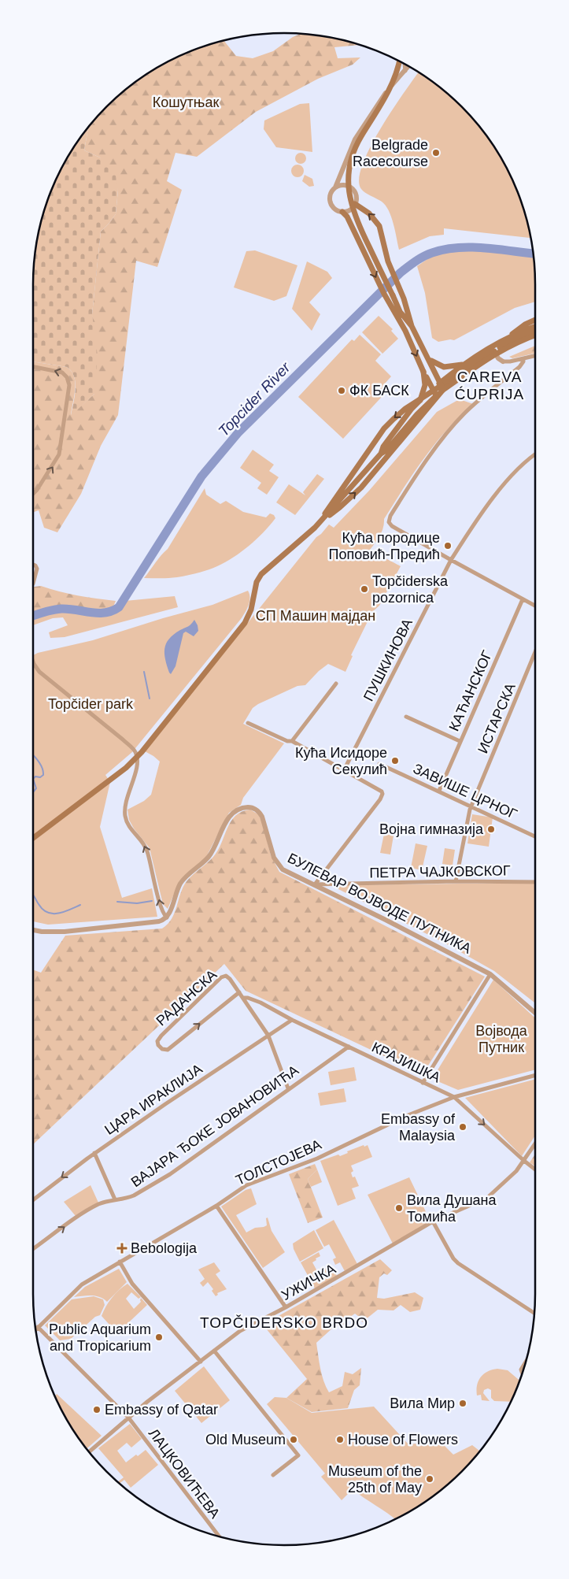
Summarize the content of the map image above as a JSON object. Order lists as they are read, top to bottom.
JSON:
{
  "streets": {
    "street": [
      "ПУШКИНОВА",
      "КАЋАНСКОГ",
      "ИСТАРСКА",
      "ЗАВИШЕ ЦРНОГ",
      "ПЕТРА ЧАЈКОВСКОГ",
      "БУЛЕВАР ВОЈВОДЕ ПУТНИКА",
      "РАДАНСКА",
      "КРАЈИШКА",
      "ЦАРА ИРАКЛИЈА",
      "ВАЈАРА ЂОКЕ ЈОВАНОВИЋА",
      "ТОЛСТОЈЕВА",
      "УЖИЧКА",
      "ЛАЦКОВИЋЕВА"
    ]
  },
  "crossings": [
    ["КАЋАНСКОГ", "ЗАВИШЕ ЦРНОГ"],
    ["ИСТАРСКА", "ЗАВИШЕ ЦРНОГ"],
    ["ИСТАРСКА", "ПЕТРА ЧАЈКОВСКОГ"],
    ["ПЕТРА ЧАЈКОВСКОГ", "БУЛЕВАР ВОЈВОДЕ ПУТНИКА"],
    ["РАДАНСКА", "КРАЈИШКА"],
    ["РАДАНСКА", "ЦАРА ИРАКЛИЈА"],
    ["РАДАНСКА", "ВАЈАРА ЂОКЕ ЈОВАНОВИЋА"],
    ["КРАЈИШКА", "ЦАРА ИРАКЛИЈА"],
    ["КРАЈИШКА", "ВАЈАРА ЂОКЕ ЈОВАНОВИЋА"],
    ["КРАЈИШКА", "ТОЛСТОЈЕВА"],
    ["КРАЈИШКА", "УЖИЧКА"],
    ["ТОЛСТОЈЕВА", "ЛАЦКОВИЋЕВА"],
    ["УЖИЧКА", "ЛАЦКОВИЋЕВА"]
  ],
  "districts": ["CAREVA ĆUPRIJA", "TOPČIDERSKO BRDO"],
  "water": ["Topcider River"],
  "parks": [
    "Кошутњак",
    "СП Машин мајдан",
    "Topčider park",
    "Војвода Путник"
  ],
  "places": {
    "other": [
      "Belgrade Racecourse",
      "ФК БАСК",
      "Кућа породице Поповић-Предић",
      "Topčiderska pozornica",
      "Кућа Исидоре Секулић",
      "Војна гимназија",
      "Embassy of Malaysia",
      "Вила Душана Томића",
      "Public Aquarium and Tropicarium",
      "Вила Мир",
      "Embassy of Qatar",
      "Old Museum",
      "House of Flowers",
      "Museum of the 25th of May"
    ],
    "health": ["Bebologija"]
  }
}
